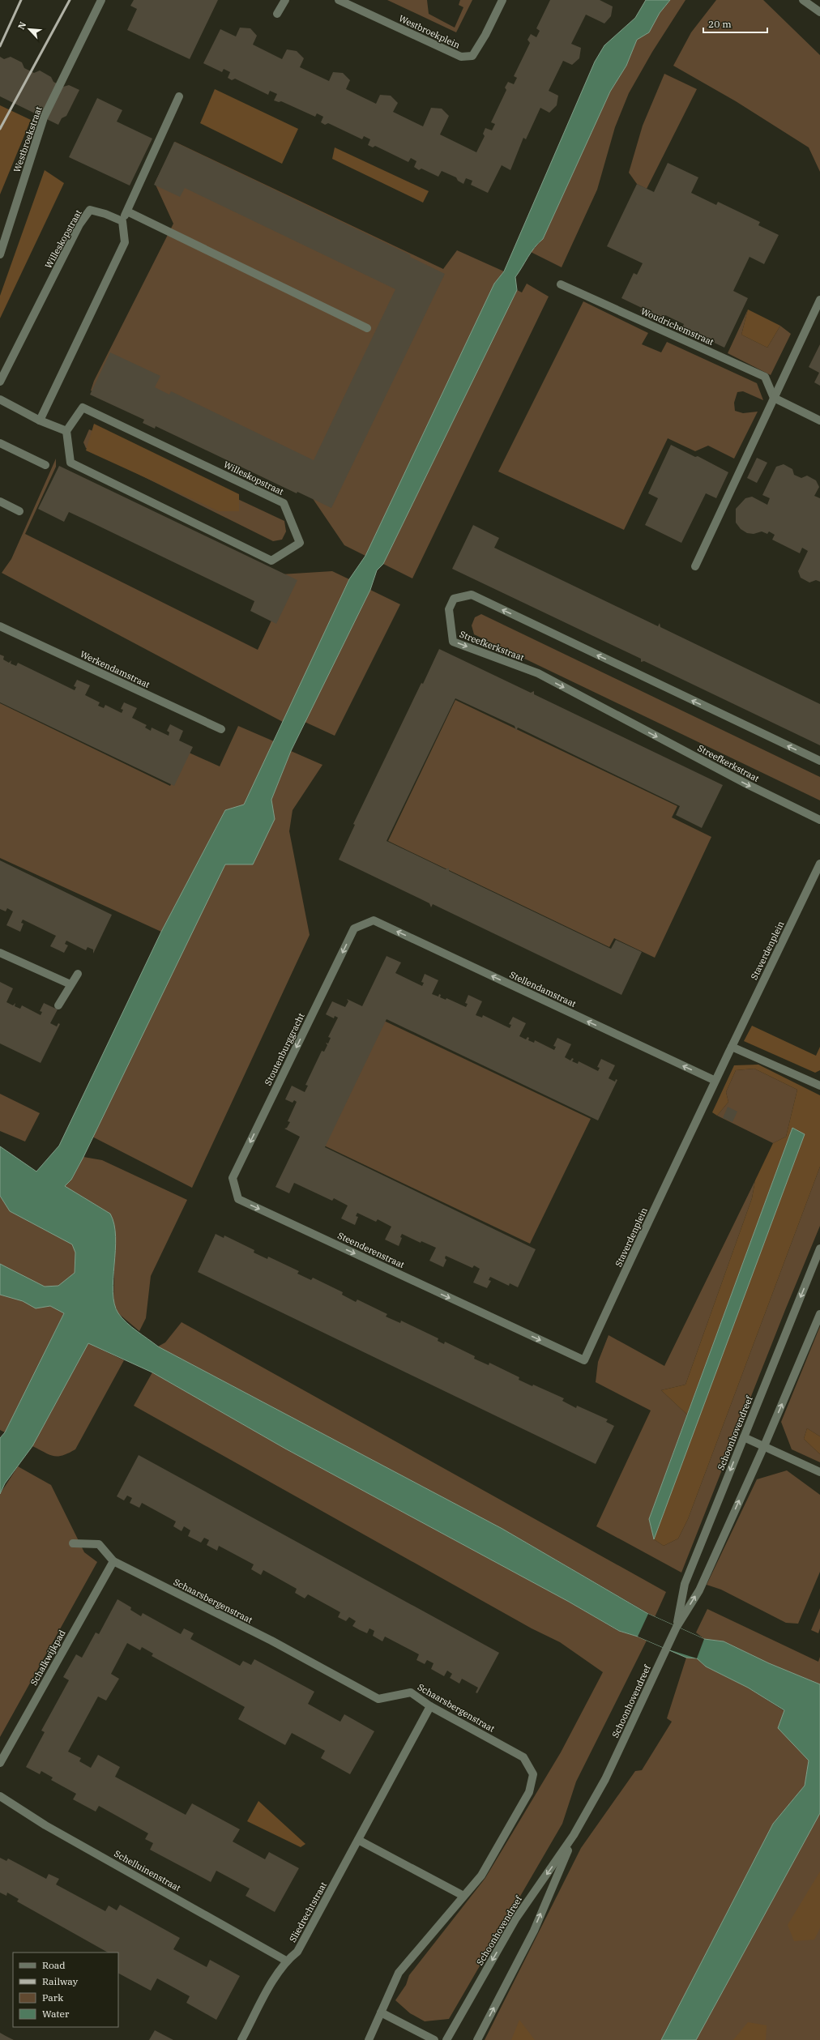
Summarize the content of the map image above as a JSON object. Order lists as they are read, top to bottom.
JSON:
{
  "streets": {
    "street": [
      "Westbroekplein",
      "Westbroekstraat",
      "Willeskopstraat",
      "Woudrichemstraat",
      "Streefkerkstraat",
      "Werkendamstraat",
      "Staverdenplein",
      "Stellendamstraat",
      "Stoutenburggracht",
      "Steenderenstraat",
      "Schoonhovendreef",
      "Schaarsbergenstraat",
      "Schalkwijkpad",
      "Schelluinenstraat",
      "Sliedrechtstraat"
    ]
  },
  "crossings": [
    ["Staverdenplein", "Stellendamstraat"],
    ["Staverdenplein", "Steenderenstraat"],
    ["Stellendamstraat", "Stoutenburggracht"],
    ["Stoutenburggracht", "Steenderenstraat"],
    ["Schaarsbergenstraat", "Schalkwijkpad"],
    ["Schaarsbergenstraat", "Sliedrechtstraat"],
    ["Schelluinenstraat", "Sliedrechtstraat"]
  ],
  "one_way": [
    "Staverdenplein",
    "Stellendamstraat",
    "Stoutenburggracht",
    "Steenderenstraat"
  ],
  "legend": [
    "Road",
    "Railway",
    "Park",
    "Water"
  ],
  "scale_bar": "20 m",
  "north": "top left"
}
